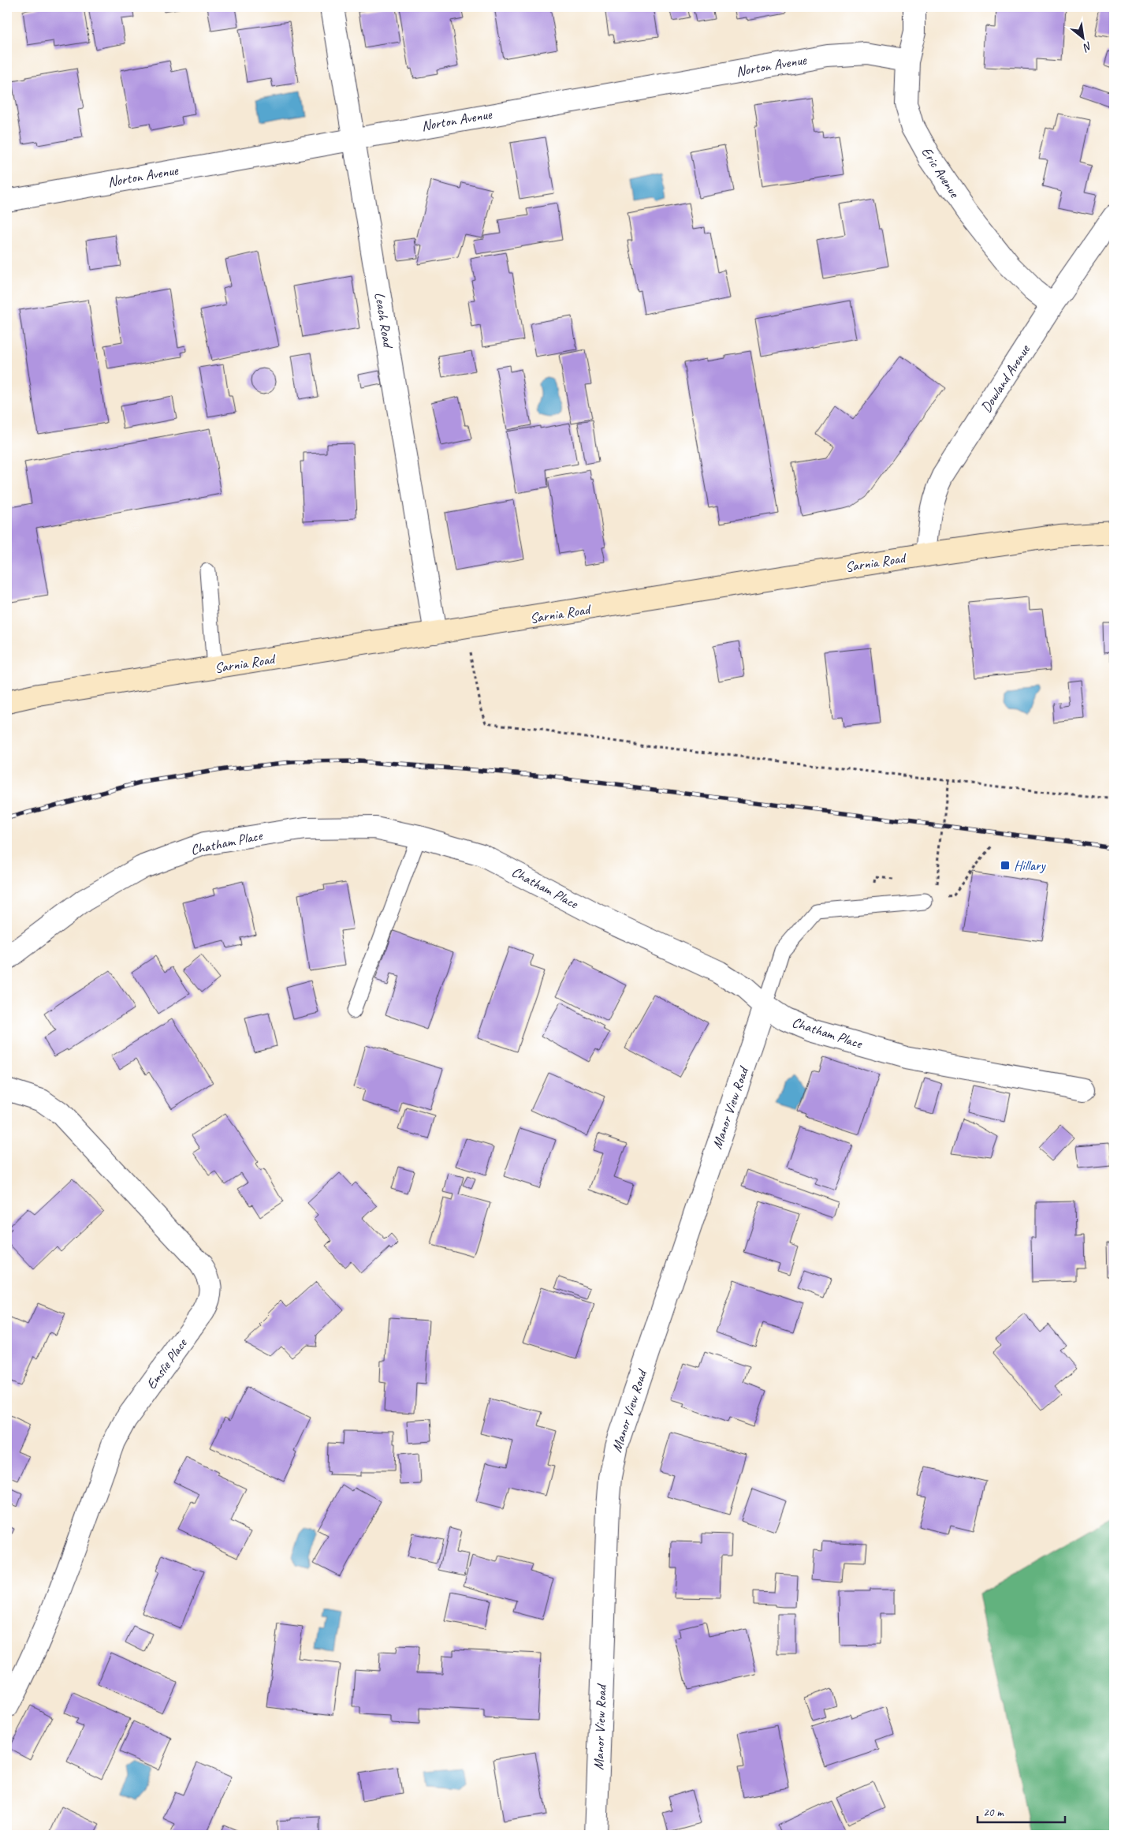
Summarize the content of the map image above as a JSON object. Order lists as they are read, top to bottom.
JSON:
{
  "streets": {
    "main road": ["Sarnia Road"],
    "street": [
      "Norton Avenue",
      "Eric Avenue",
      "Leach Road",
      "Dowland Avenue",
      "Chatham Place",
      "Manor View Road",
      "Emslie Place"
    ]
  },
  "crossings": [
    ["Norton Avenue", "Eric Avenue"],
    ["Norton Avenue", "Leach Road"],
    ["Eric Avenue", "Dowland Avenue"],
    ["Leach Road", "Sarnia Road"],
    ["Dowland Avenue", "Sarnia Road"],
    ["Chatham Place", "Manor View Road"]
  ],
  "places": {
    "transit": ["Hillary"]
  },
  "scale_bar": "20 m",
  "north": "bottom right"
}
